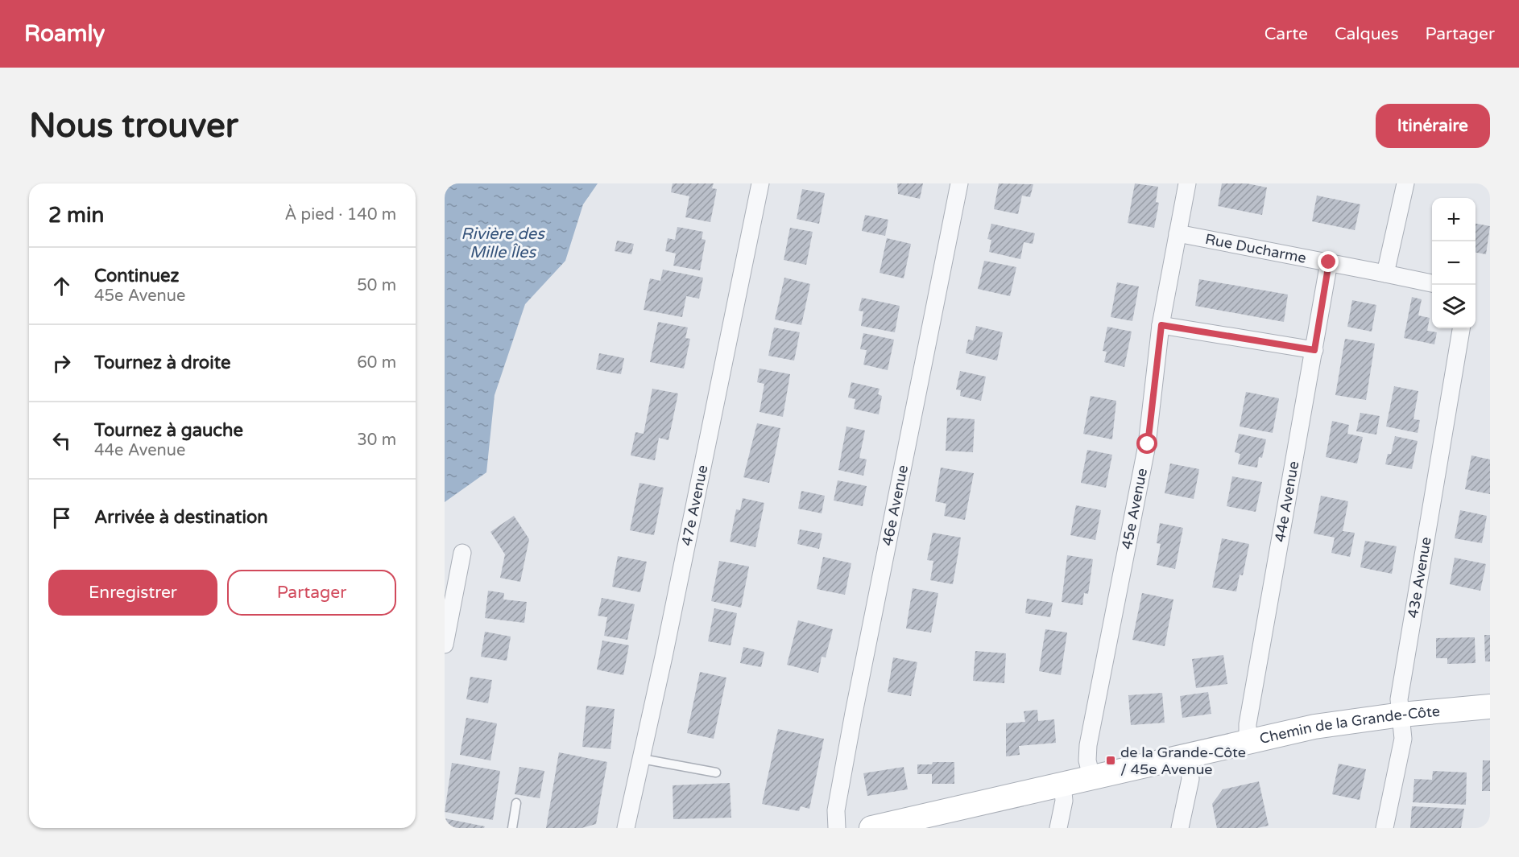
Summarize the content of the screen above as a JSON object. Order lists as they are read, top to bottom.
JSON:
{
  "streets": {
    "main road": ["Chemin de la Grande-Côte"],
    "street": [
      "Rue Ducharme",
      "44e Avenue",
      "46e Avenue",
      "47e Avenue",
      "45e Avenue",
      "43e Avenue"
    ]
  },
  "crossings": [
    ["Rue Ducharme", "44e Avenue"],
    ["Rue Ducharme", "45e Avenue"],
    ["44e Avenue", "Chemin de la Grande-Côte"],
    ["45e Avenue", "Chemin de la Grande-Côte"],
    ["43e Avenue", "Chemin de la Grande-Côte"]
  ],
  "water": ["Rivière des Mille Îles"],
  "places": {
    "transit": ["de la Grande-Côte / 45e Avenue"]
  },
  "page": {
    "header": "Roamly",
    "nav": ["Carte", "Calques", "Partager"],
    "buttons": [
      "Itinéraire",
      ["Enregistrer", "Partager"]
    ],
    "title": "Nous trouver",
    "heading": ["2 min", "À pied · 140 m"],
    "map_buttons": ["+", "−"],
    "list": [
      ["Continuez", "45e Avenue", "50 m"],
      ["Tournez à droite", "60 m"],
      ["Tournez à gauche", "44e Avenue", "30 m"],
      "Arrivée à destination"
    ]
  }
}
